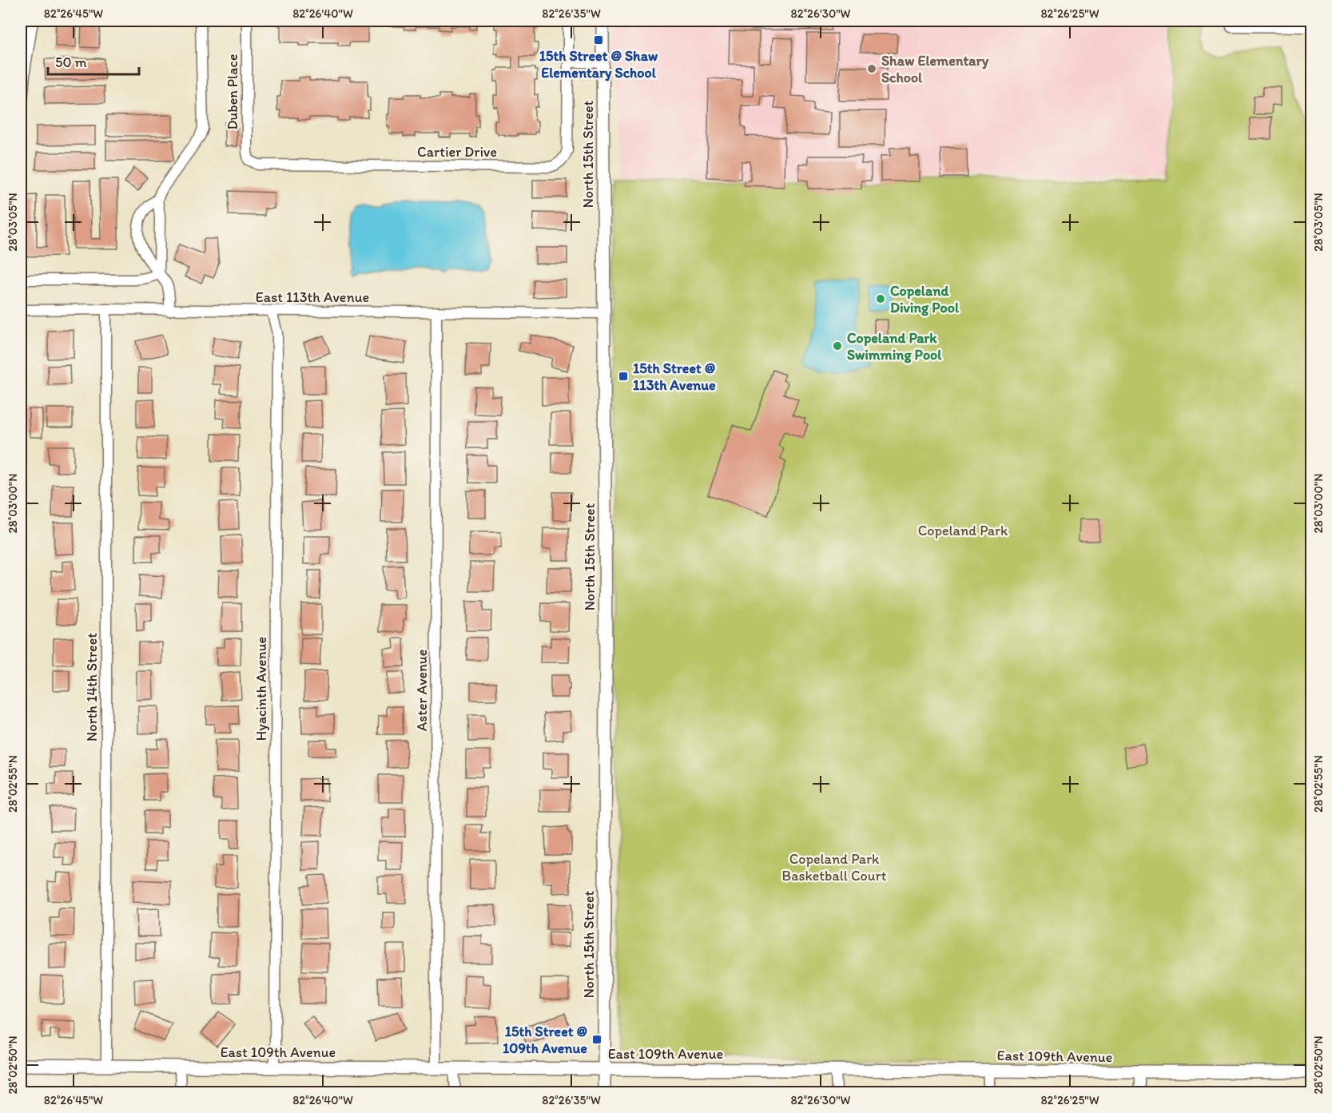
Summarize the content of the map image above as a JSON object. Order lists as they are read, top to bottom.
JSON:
{
  "streets": {
    "street": [
      "Duben Place",
      "Cartier Drive",
      "North 15th Street",
      "East 113th Avenue",
      "North 14th Street",
      "Hyacinth Avenue",
      "Aster Avenue",
      "East 109th Avenue"
    ]
  },
  "crossings": [
    ["Duben Place", "Cartier Drive"],
    ["North 15th Street", "East 113th Avenue"],
    ["North 15th Street", "East 109th Avenue"],
    ["East 113th Avenue", "North 14th Street"],
    ["East 113th Avenue", "Hyacinth Avenue"],
    ["East 113th Avenue", "Aster Avenue"],
    ["North 14th Street", "East 109th Avenue"],
    ["Hyacinth Avenue", "East 109th Avenue"],
    ["Aster Avenue", "East 109th Avenue"]
  ],
  "parks": ["Copeland Park", "Copeland Park Basketball Court"],
  "places": {
    "transit": ["15th Street @ Shaw Elementary School", "15th Street @ 113th Avenue", "15th Street @ 109th Avenue"],
    "other": ["Shaw Elementary School", "Copeland Diving Pool", "Copeland Park Swimming Pool"]
  },
  "scale_bar": "50 m",
  "coordinates": [
    "82°26'45\"W",
    "82°26'40\"W",
    "82°26'35\"W",
    "82°26'30\"W",
    "82°26'25\"W",
    "28°03'05\"N",
    "28°03'00\"N",
    "28°02'55\"N",
    "28°02'50\"N"
  ]
}
